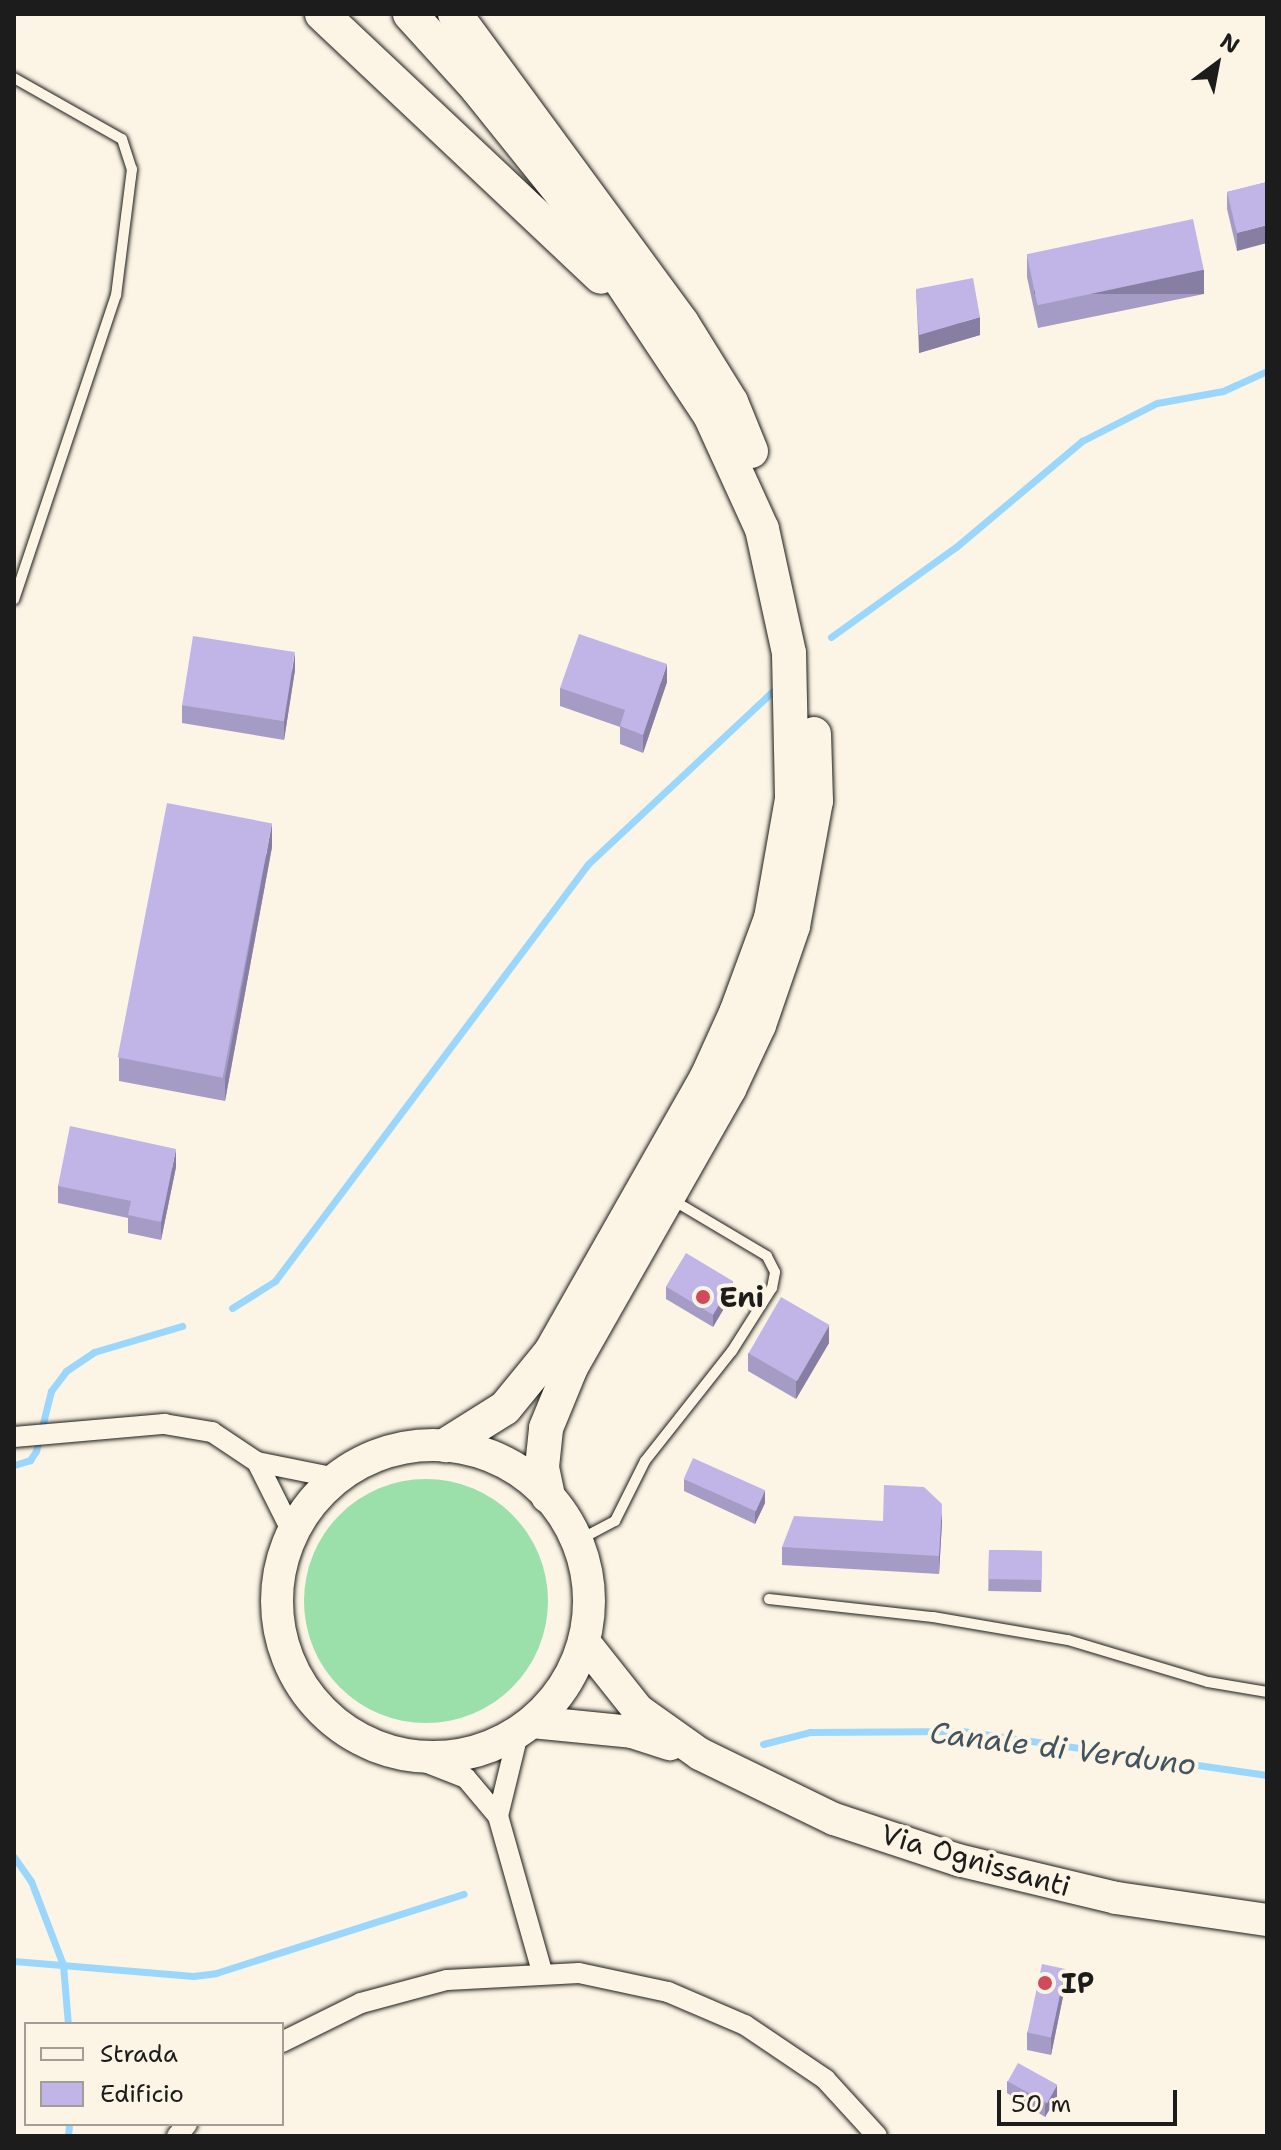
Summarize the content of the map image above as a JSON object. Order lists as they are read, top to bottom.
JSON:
{
  "streets": {
    "main road": ["Via Ognissanti"]
  },
  "water": ["Canale di Verduno"],
  "places": ["Eni", "IP"],
  "legend": ["Strada", "Edificio"],
  "scale_bar": "50 m",
  "north": "top right"
}
